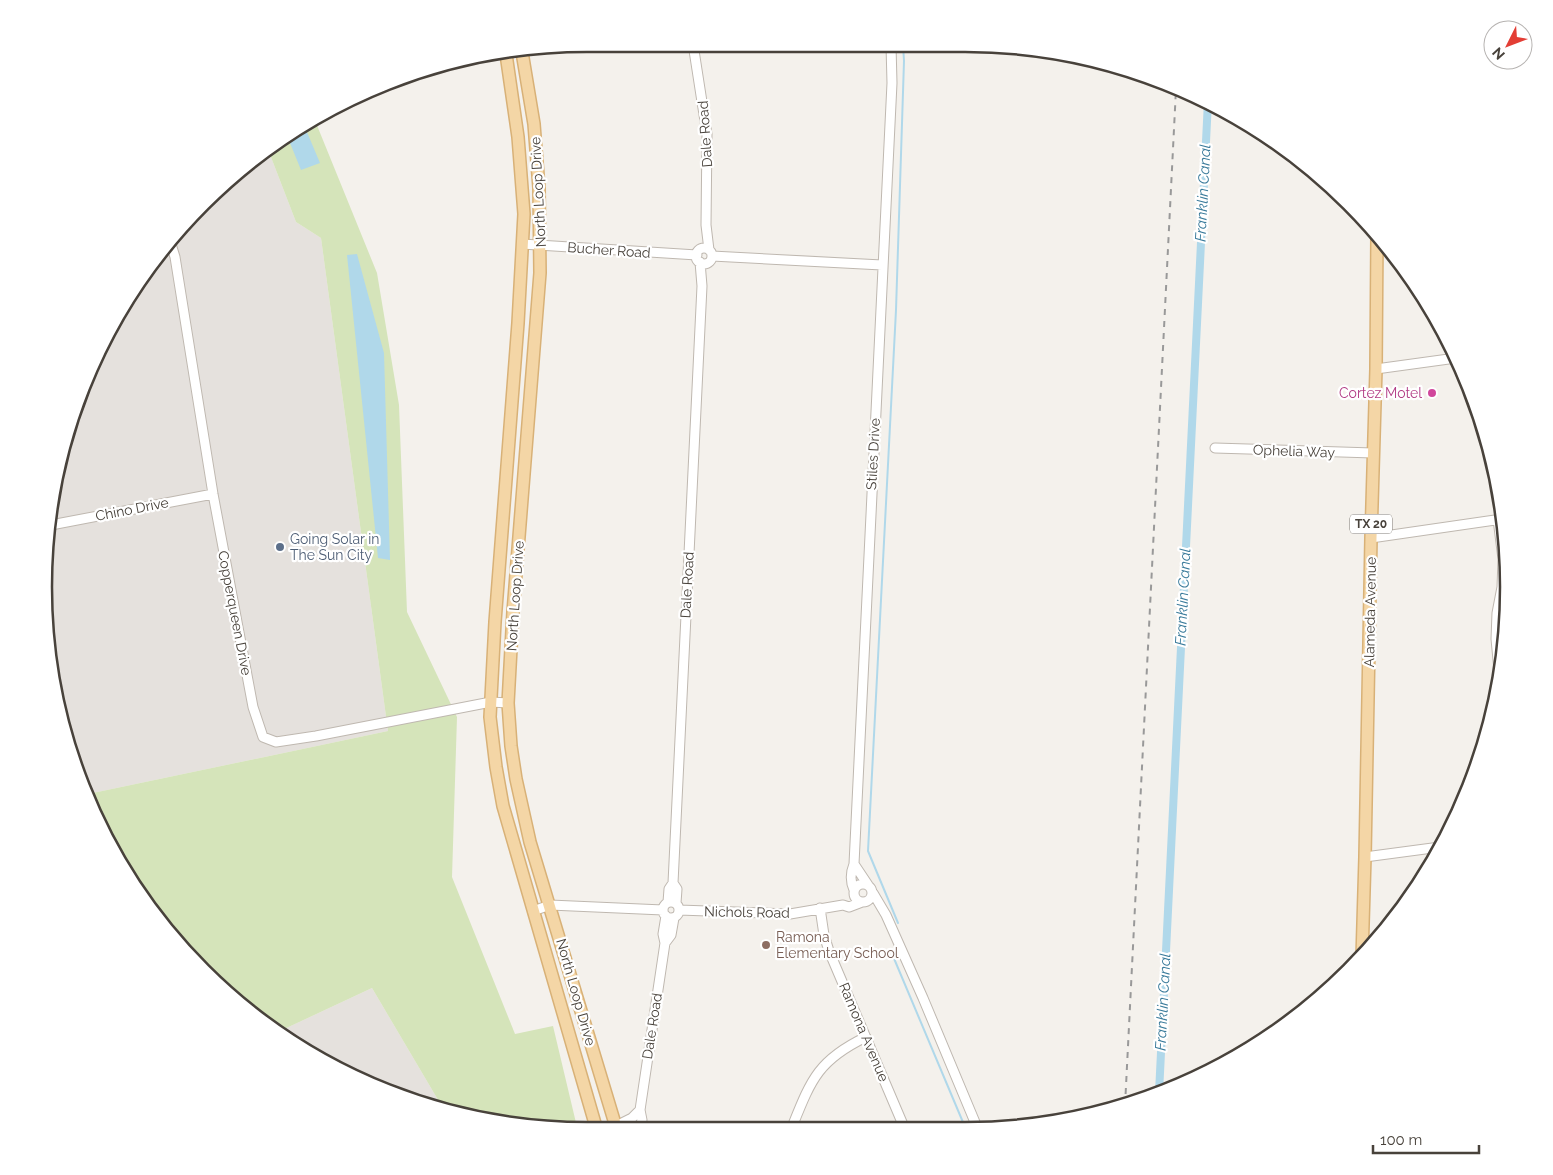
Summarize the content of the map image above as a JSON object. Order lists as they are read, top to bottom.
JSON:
{
  "streets": {
    "main road": ["North Loop Drive", "TX 20", "Alameda Avenue"],
    "street": [
      "Dale Road",
      "Bucher Road",
      "Ophelia Way",
      "Stiles Drive",
      "Chino Drive",
      "Copperqueen Drive",
      "Nichols Road",
      "Ramona Avenue"
    ]
  },
  "crossings": [
    ["Dale Road", "Bucher Road"],
    ["Dale Road", "Nichols Road"],
    ["North Loop Drive", "Bucher Road"],
    ["North Loop Drive", "Copperqueen Drive"],
    ["North Loop Drive", "Nichols Road"],
    ["Bucher Road", "Stiles Drive"],
    ["Ophelia Way", "Alameda Avenue"],
    ["Stiles Drive", "Nichols Road"],
    ["Chino Drive", "Copperqueen Drive"],
    ["Nichols Road", "Ramona Avenue"]
  ],
  "water": ["Franklin Canal"],
  "places": ["Cortez Motel", "Going Solar in The Sun City", "Ramona Elementary School"],
  "scale_bar": "100 m",
  "north": "bottom left"
}
